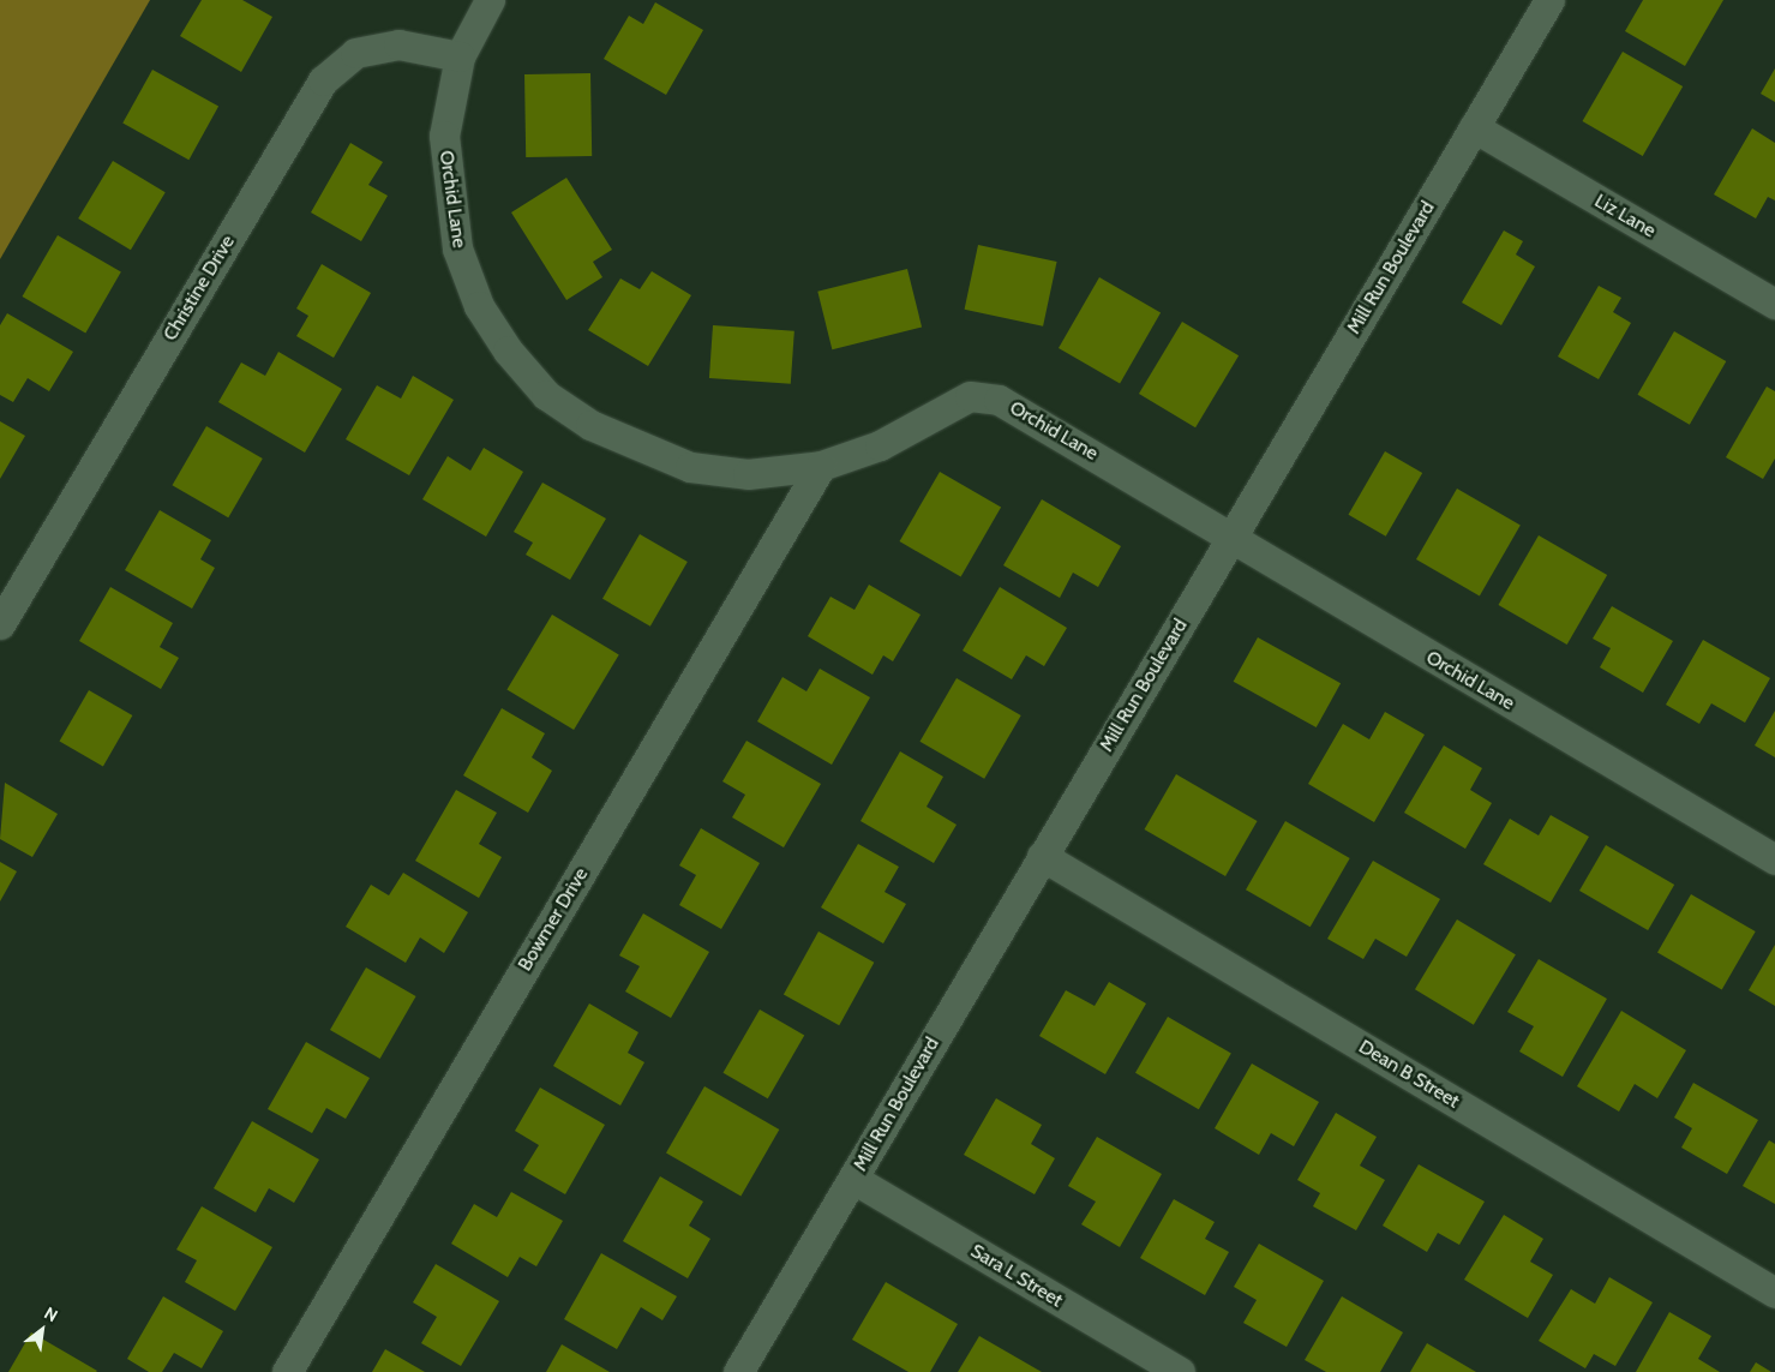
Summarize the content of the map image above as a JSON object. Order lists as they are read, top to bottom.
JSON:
{
  "streets": {
    "street": [
      "Orchid Lane",
      "Liz Lane",
      "Mill Run Boulevard",
      "Christine Drive",
      "Bowmer Drive",
      "Dean B Street",
      "Sara L Street"
    ]
  },
  "crossings": [
    ["Orchid Lane", "Mill Run Boulevard"],
    ["Orchid Lane", "Christine Drive"],
    ["Orchid Lane", "Bowmer Drive"],
    ["Liz Lane", "Mill Run Boulevard"],
    ["Mill Run Boulevard", "Dean B Street"],
    ["Mill Run Boulevard", "Sara L Street"]
  ],
  "north": "top right"
}
